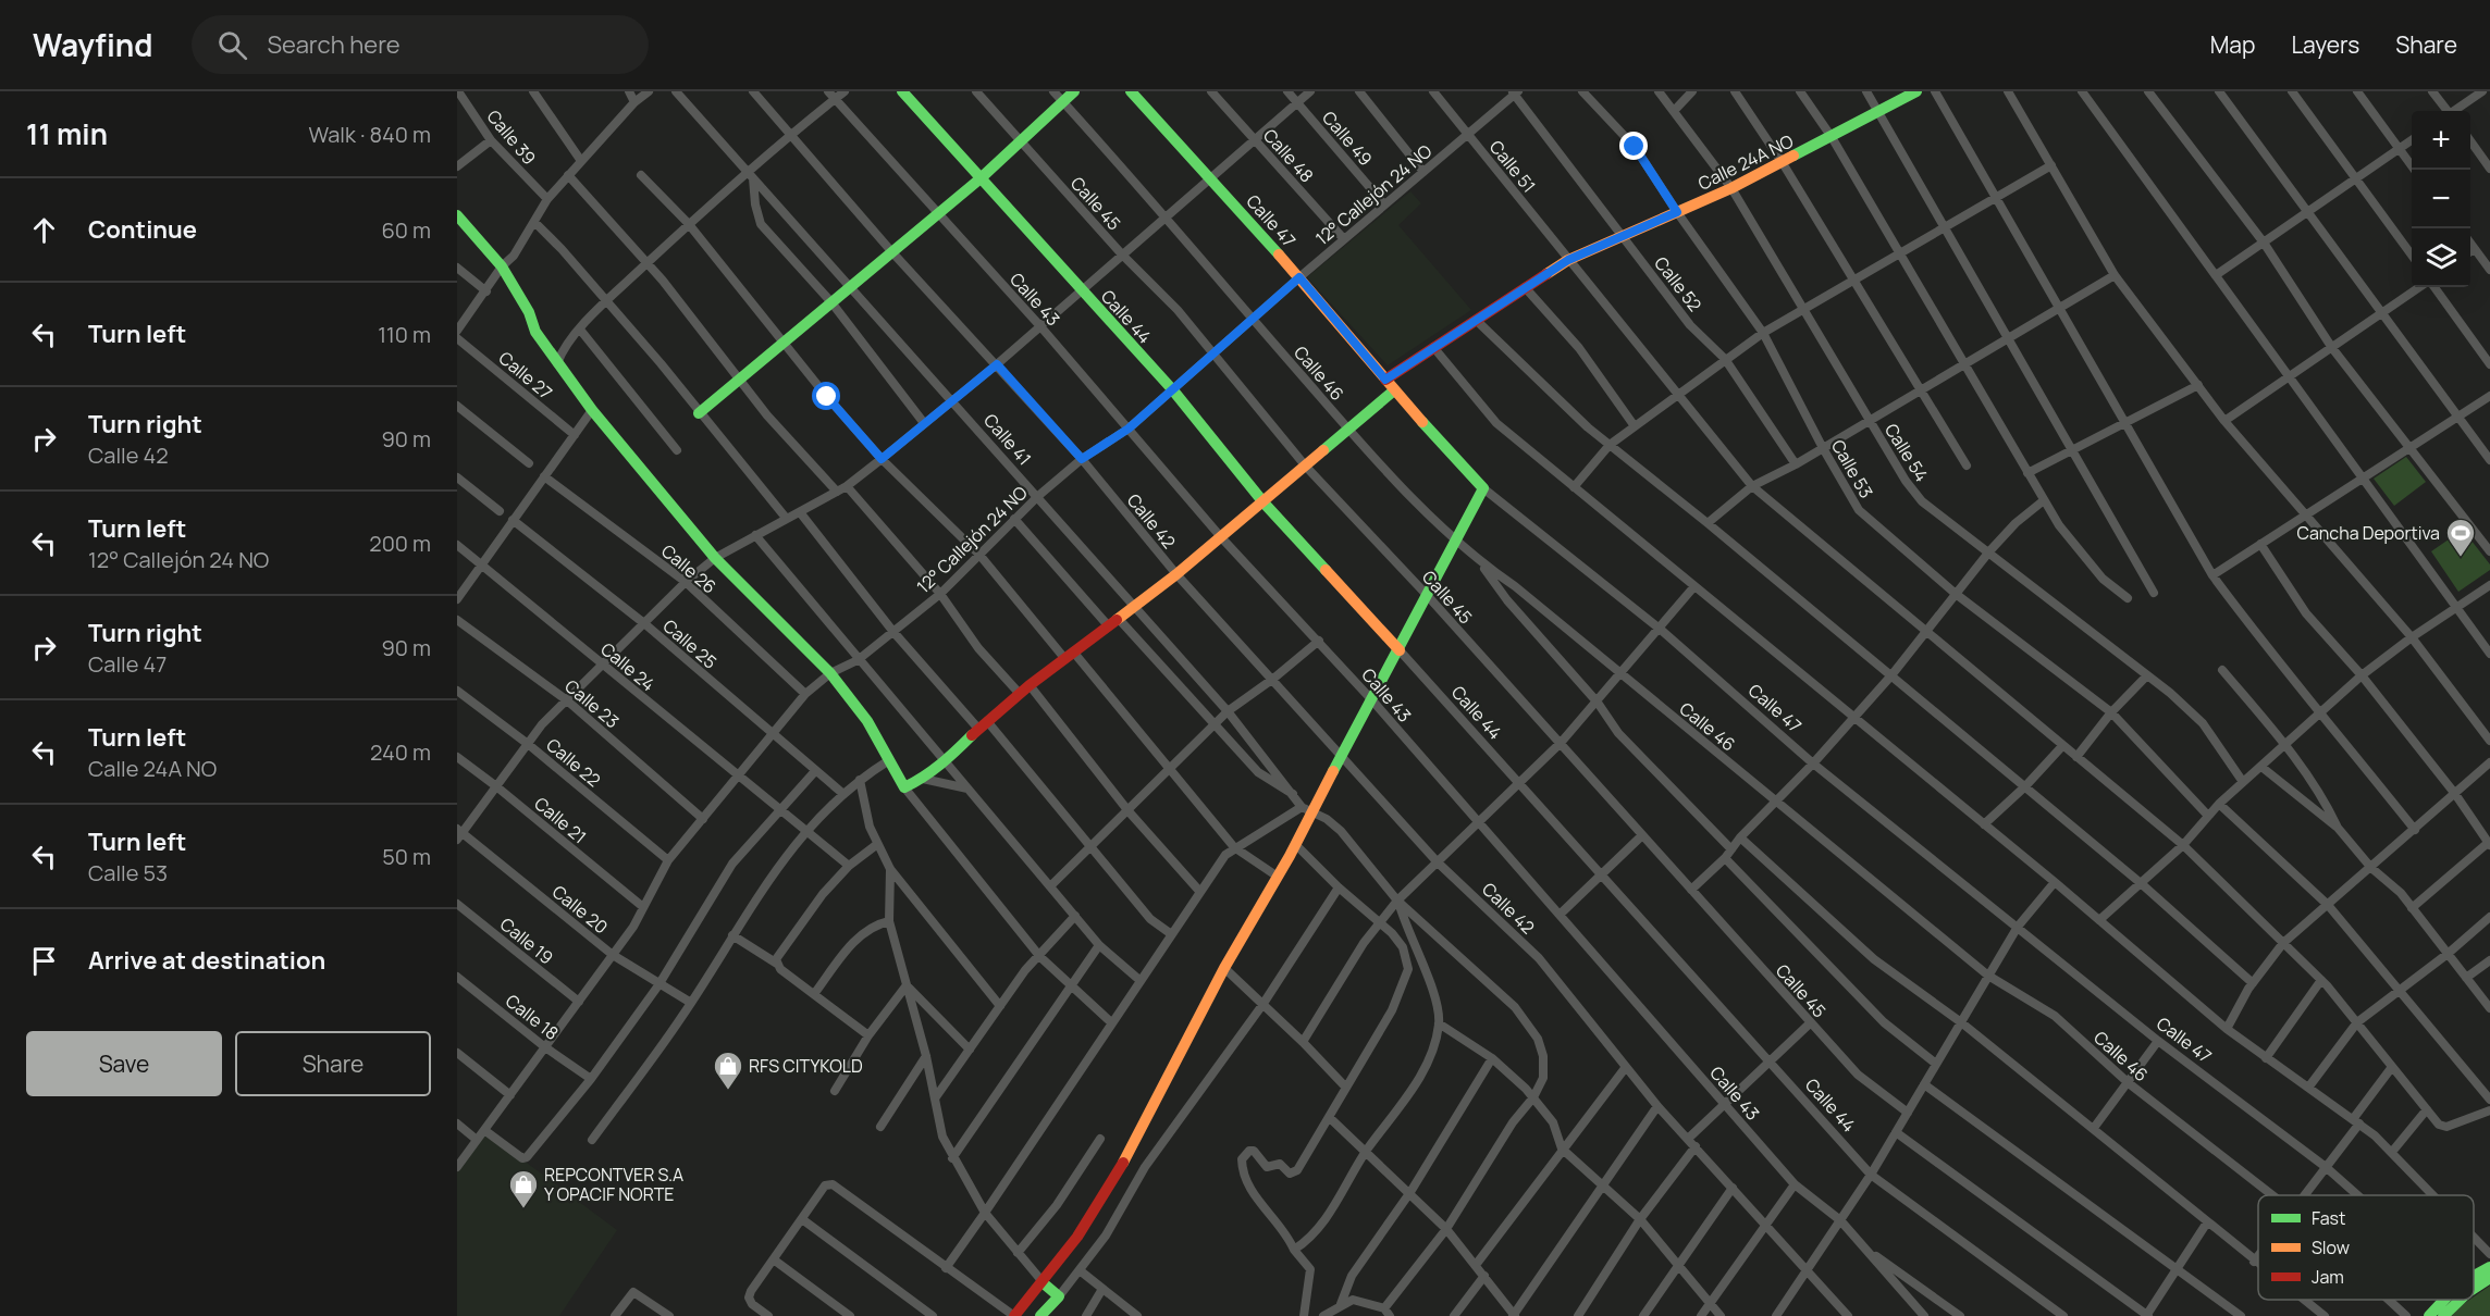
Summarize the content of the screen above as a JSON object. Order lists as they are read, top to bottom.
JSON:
{
  "streets": {
    "street": [
      "Calle 39",
      "Calle 49",
      "Calle 48",
      "Calle 24A NO",
      "Calle 51",
      "12° Callejón 24 NO",
      "Calle 45",
      "Calle 47",
      "Calle 52",
      "Calle 43",
      "Calle 44",
      "Calle 46",
      "Calle 27",
      "Calle 41",
      "Calle 54",
      "Calle 53",
      "Calle 42",
      "Calle 26",
      "Calle 25",
      "Calle 24",
      "Calle 23",
      "Calle 22",
      "Calle 21",
      "Calle 20",
      "Calle 19",
      "Calle 18"
    ]
  },
  "crossings": [
    ["Calle 49", "12° Callejón 24 NO"],
    ["Calle 48", "12° Callejón 24 NO"],
    ["Calle 24A NO", "Calle 51"],
    ["Calle 24A NO", "Calle 47"],
    ["Calle 24A NO", "Calle 52"],
    ["Calle 24A NO", "Calle 54"],
    ["Calle 24A NO", "Calle 53"],
    ["Calle 51", "12° Callejón 24 NO"],
    ["12° Callejón 24 NO", "Calle 45"],
    ["12° Callejón 24 NO", "Calle 47"],
    ["12° Callejón 24 NO", "Calle 52"],
    ["12° Callejón 24 NO", "Calle 43"],
    ["12° Callejón 24 NO", "Calle 44"],
    ["12° Callejón 24 NO", "Calle 46"],
    ["12° Callejón 24 NO", "Calle 41"],
    ["12° Callejón 24 NO", "Calle 42"],
    ["12° Callejón 24 NO", "Calle 26"],
    ["12° Callejón 24 NO", "Calle 25"],
    ["12° Callejón 24 NO", "Calle 24"],
    ["12° Callejón 24 NO", "Calle 23"],
    ["12° Callejón 24 NO", "Calle 22"],
    ["12° Callejón 24 NO", "Calle 21"],
    ["12° Callejón 24 NO", "Calle 20"],
    ["12° Callejón 24 NO", "Calle 19"],
    ["12° Callejón 24 NO", "Calle 18"]
  ],
  "places": {
    "sports": ["Cancha Deportiva"],
    "shop": ["RFS CITYKOLD", "REPCONTVER S.A Y OPACIF NORTE"]
  },
  "legend": ["Fast", "Slow", "Jam"],
  "page": {
    "header": "Wayfind",
    "search": "Search here",
    "nav": ["Map", "Layers", "Share"],
    "heading": ["11 min", "Walk · 840 m"],
    "map_buttons": ["+", "−"],
    "list": [
      ["Continue", "60 m"],
      ["Turn left", "110 m"],
      ["Turn right", "Calle 42", "90 m"],
      ["Turn left", "12° Callejón 24 NO", "200 m"],
      ["Turn right", "Calle 47", "90 m"],
      ["Turn left", "Calle 24A NO", "240 m"],
      ["Turn left", "Calle 53", "50 m"],
      "Arrive at destination"
    ],
    "buttons": ["Save", "Share"]
  }
}
